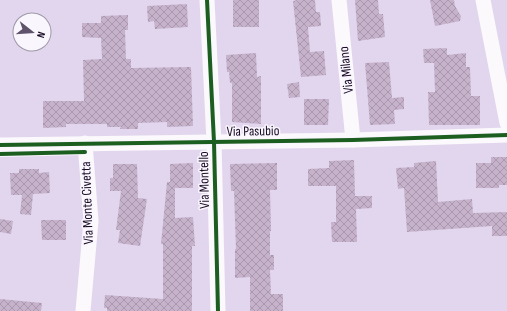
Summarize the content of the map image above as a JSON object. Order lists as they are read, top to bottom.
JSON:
{
  "streets": {
    "street": [
      "Via Milano",
      "Via Pasubio",
      "Via Montello",
      "Via Monte Civetta"
    ]
  },
  "crossings": [
    ["Via Milano", "Via Pasubio"],
    ["Via Pasubio", "Via Montello"],
    ["Via Pasubio", "Via Monte Civetta"]
  ],
  "north": "right"
}
